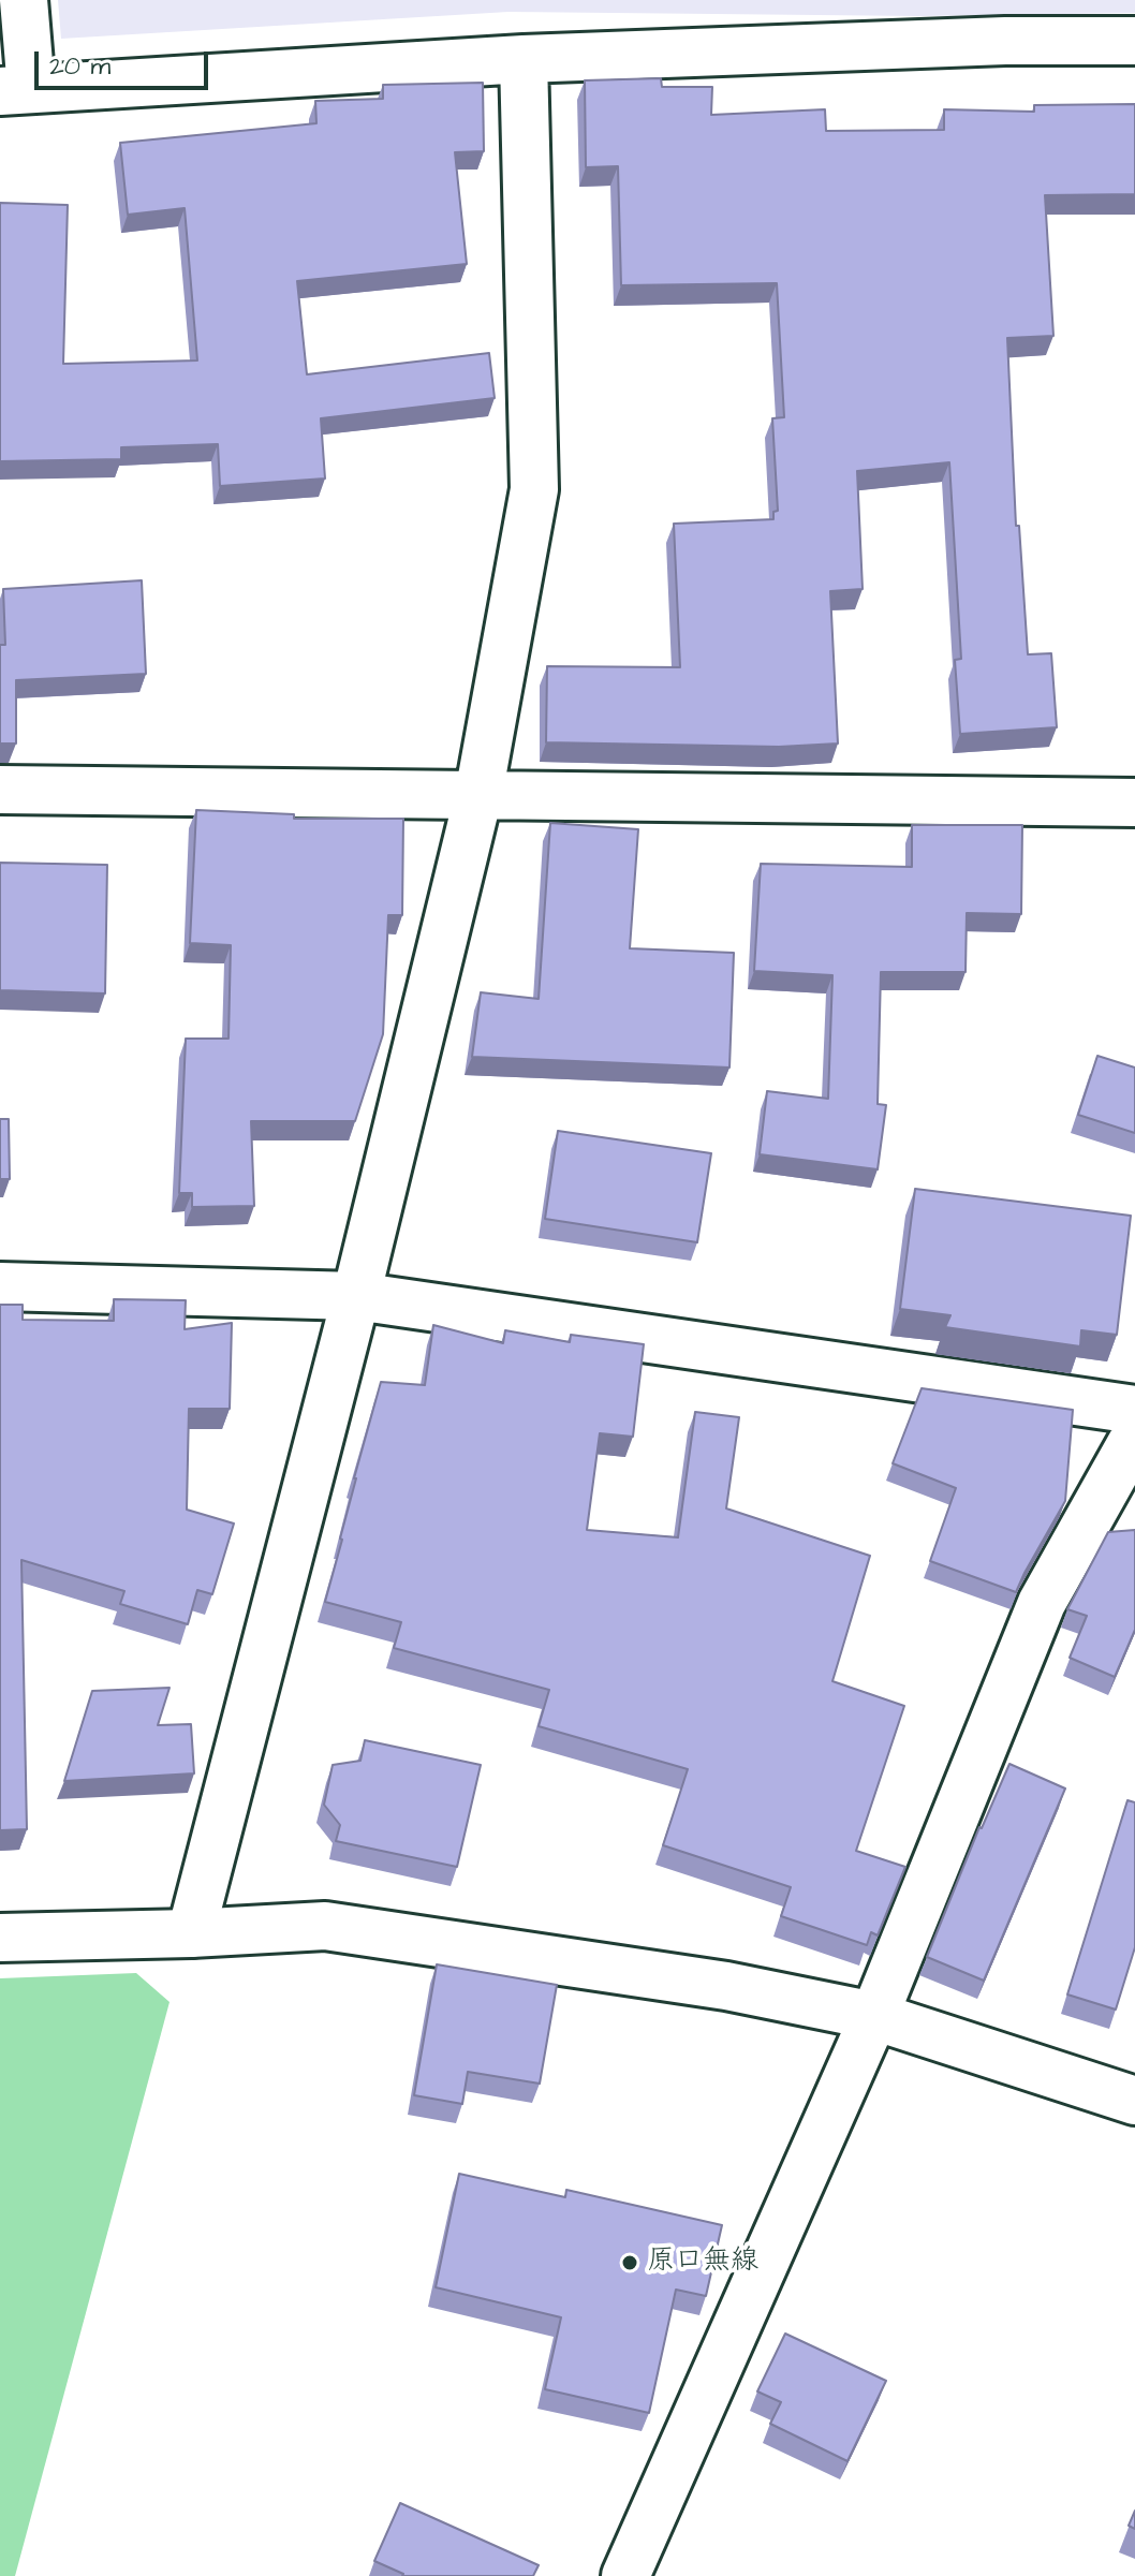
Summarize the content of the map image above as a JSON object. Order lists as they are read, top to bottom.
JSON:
{
  "places": ["原口無線"],
  "scale_bar": "20 m"
}
